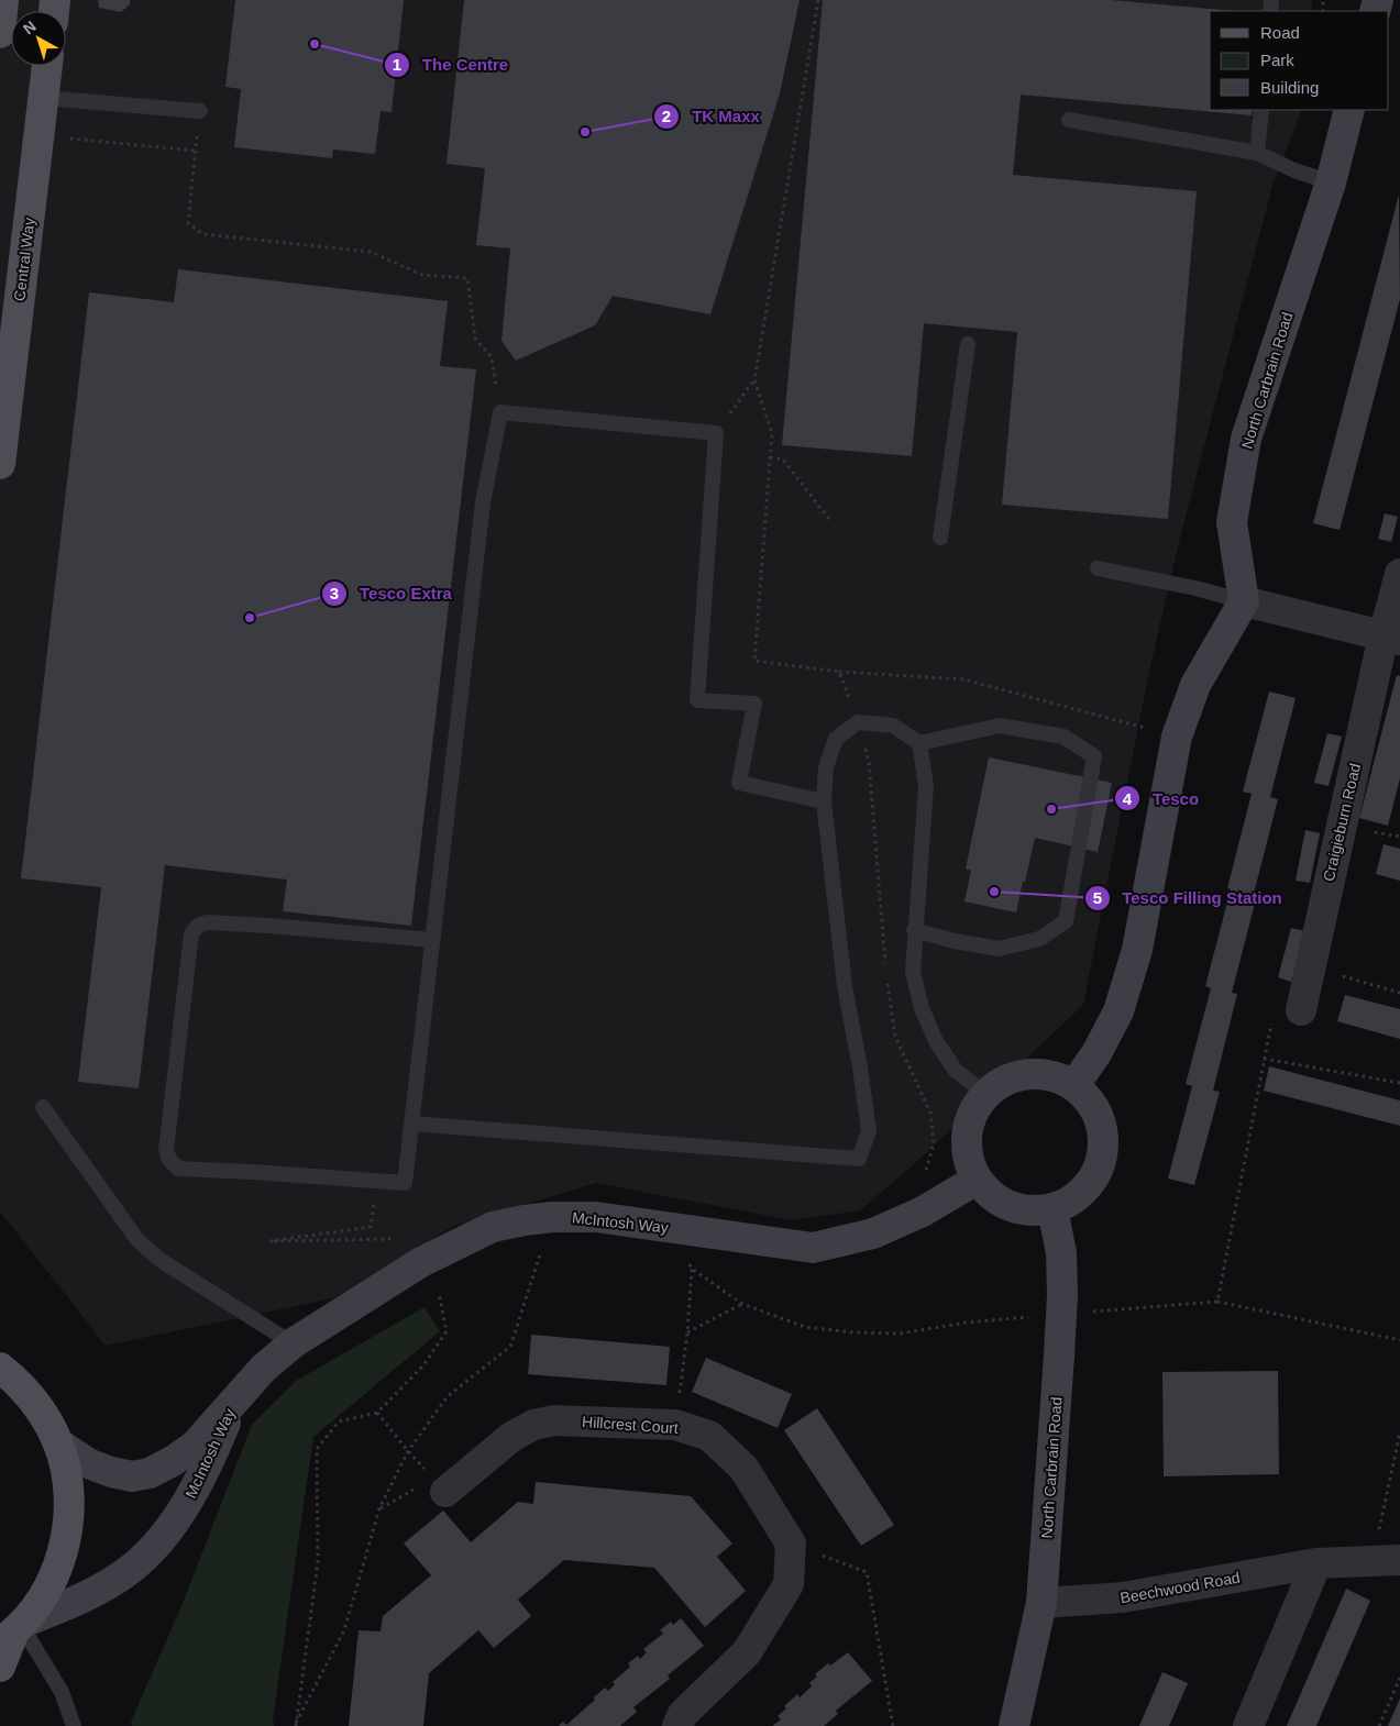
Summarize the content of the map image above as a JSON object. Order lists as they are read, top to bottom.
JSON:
{
  "streets": {
    "main road": ["Central Way"],
    "street": [
      "North Carbrain Road",
      "Craigieburn Road",
      "McIntosh Way",
      "Hillcrest Court",
      "Beechwood Road"
    ]
  },
  "crossings": [
    ["North Carbrain Road", "McIntosh Way"],
    ["North Carbrain Road", "Beechwood Road"]
  ],
  "places": [
    "The Centre",
    "TK Maxx",
    "Tesco Extra",
    "Tesco",
    "Tesco Filling Station"
  ],
  "legend": ["Road", "Park", "Building"],
  "north": "top left"
}
